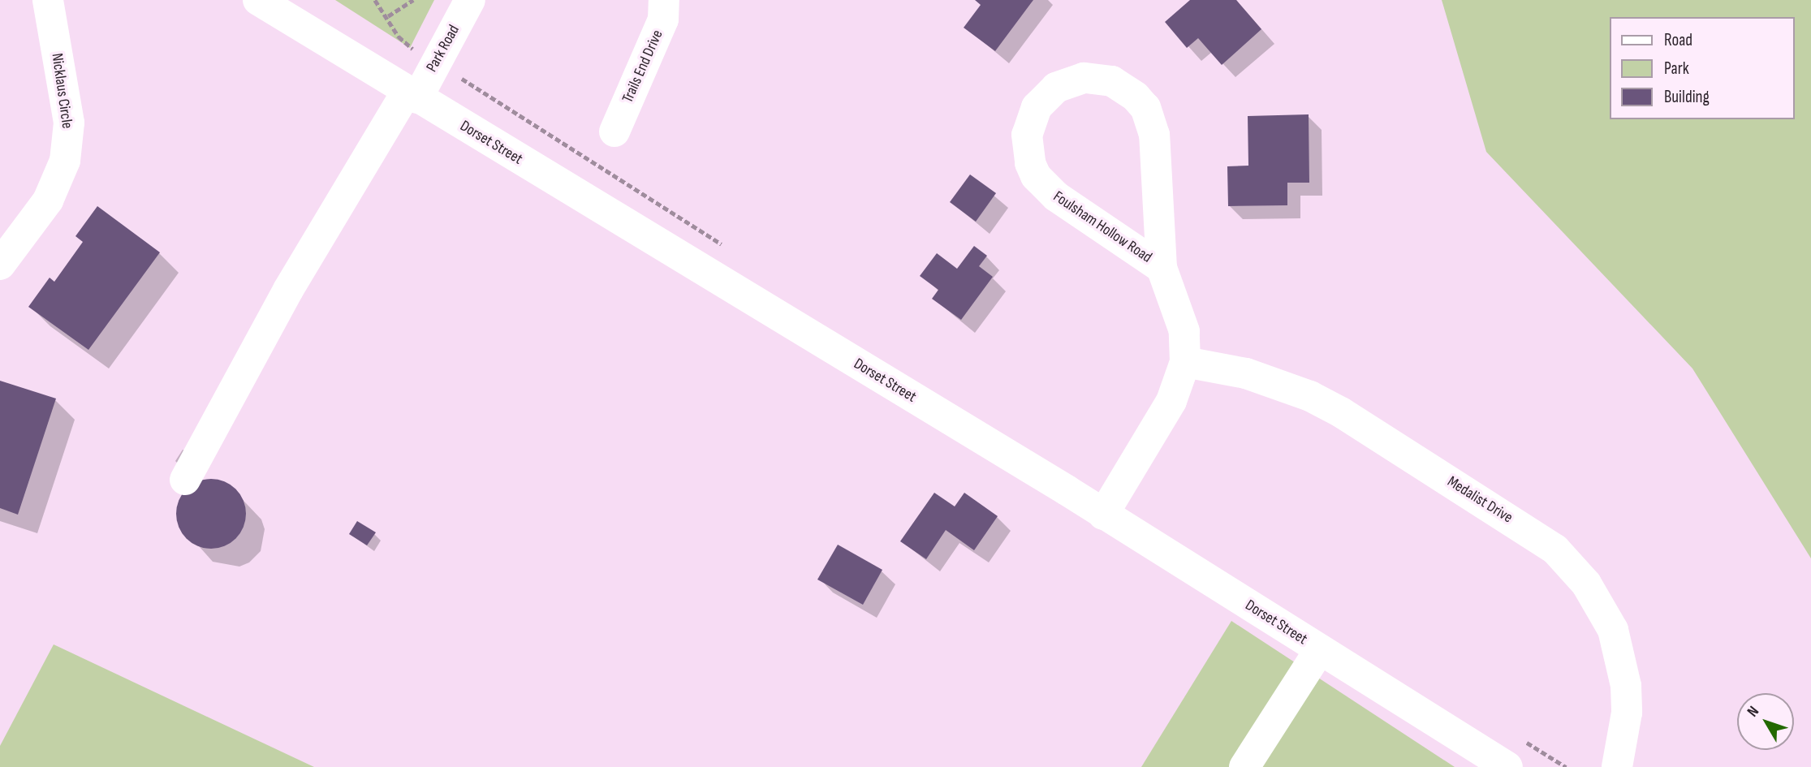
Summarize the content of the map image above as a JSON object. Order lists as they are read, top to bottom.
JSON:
{
  "streets": {
    "street": [
      "Park Road",
      "Trails End Drive",
      "Nicklaus Circle",
      "Dorset Street",
      "Foulsham Hollow Road",
      "Medalist Drive"
    ]
  },
  "crossings": [
    ["Park Road", "Dorset Street"],
    ["Dorset Street", "Foulsham Hollow Road"],
    ["Foulsham Hollow Road", "Medalist Drive"]
  ],
  "legend": ["Road", "Park", "Building"],
  "north": "top left"
}
